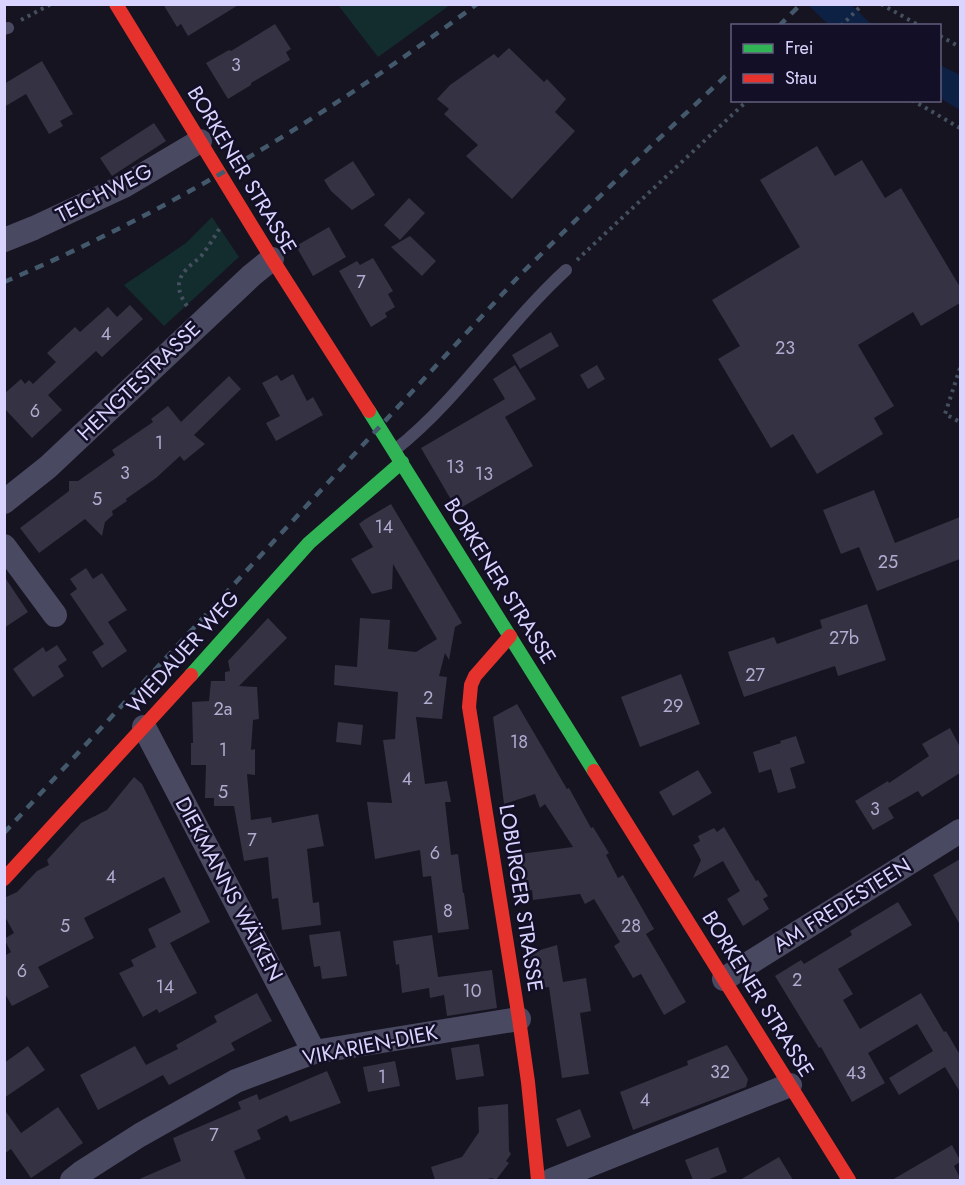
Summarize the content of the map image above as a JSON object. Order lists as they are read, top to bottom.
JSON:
{
  "streets": {
    "street": [
      "BORKENER STRASSE",
      "TEICHWEG",
      "HENGTESTRASSE",
      "WIEDAUER WEG",
      "DIEKMANNS WÄTKEN",
      "LOBURGER STRASSE",
      "AM FREDESTEEN",
      "VIKARIEN-DIEK"
    ]
  },
  "crossings": [
    ["BORKENER STRASSE", "TEICHWEG"],
    ["BORKENER STRASSE", "HENGTESTRASSE"],
    ["BORKENER STRASSE", "WIEDAUER WEG"],
    ["BORKENER STRASSE", "LOBURGER STRASSE"],
    ["BORKENER STRASSE", "AM FREDESTEEN"],
    ["WIEDAUER WEG", "DIEKMANNS WÄTKEN"],
    ["DIEKMANNS WÄTKEN", "VIKARIEN-DIEK"],
    ["LOBURGER STRASSE", "VIKARIEN-DIEK"]
  ],
  "house_numbers": [
    "3",
    "7",
    "4",
    "23",
    "6",
    "1",
    "13",
    "3",
    "13",
    "5",
    "14",
    "25",
    "27b",
    "27",
    "2",
    "29",
    "2a",
    "18",
    "1",
    "4",
    "5",
    "3",
    "7",
    "6",
    "4",
    "8",
    "5",
    "28",
    "6",
    "2",
    "14",
    "10",
    "32",
    "43",
    "1",
    "4",
    "7"
  ],
  "legend": ["Frei", "Stau"]
}
